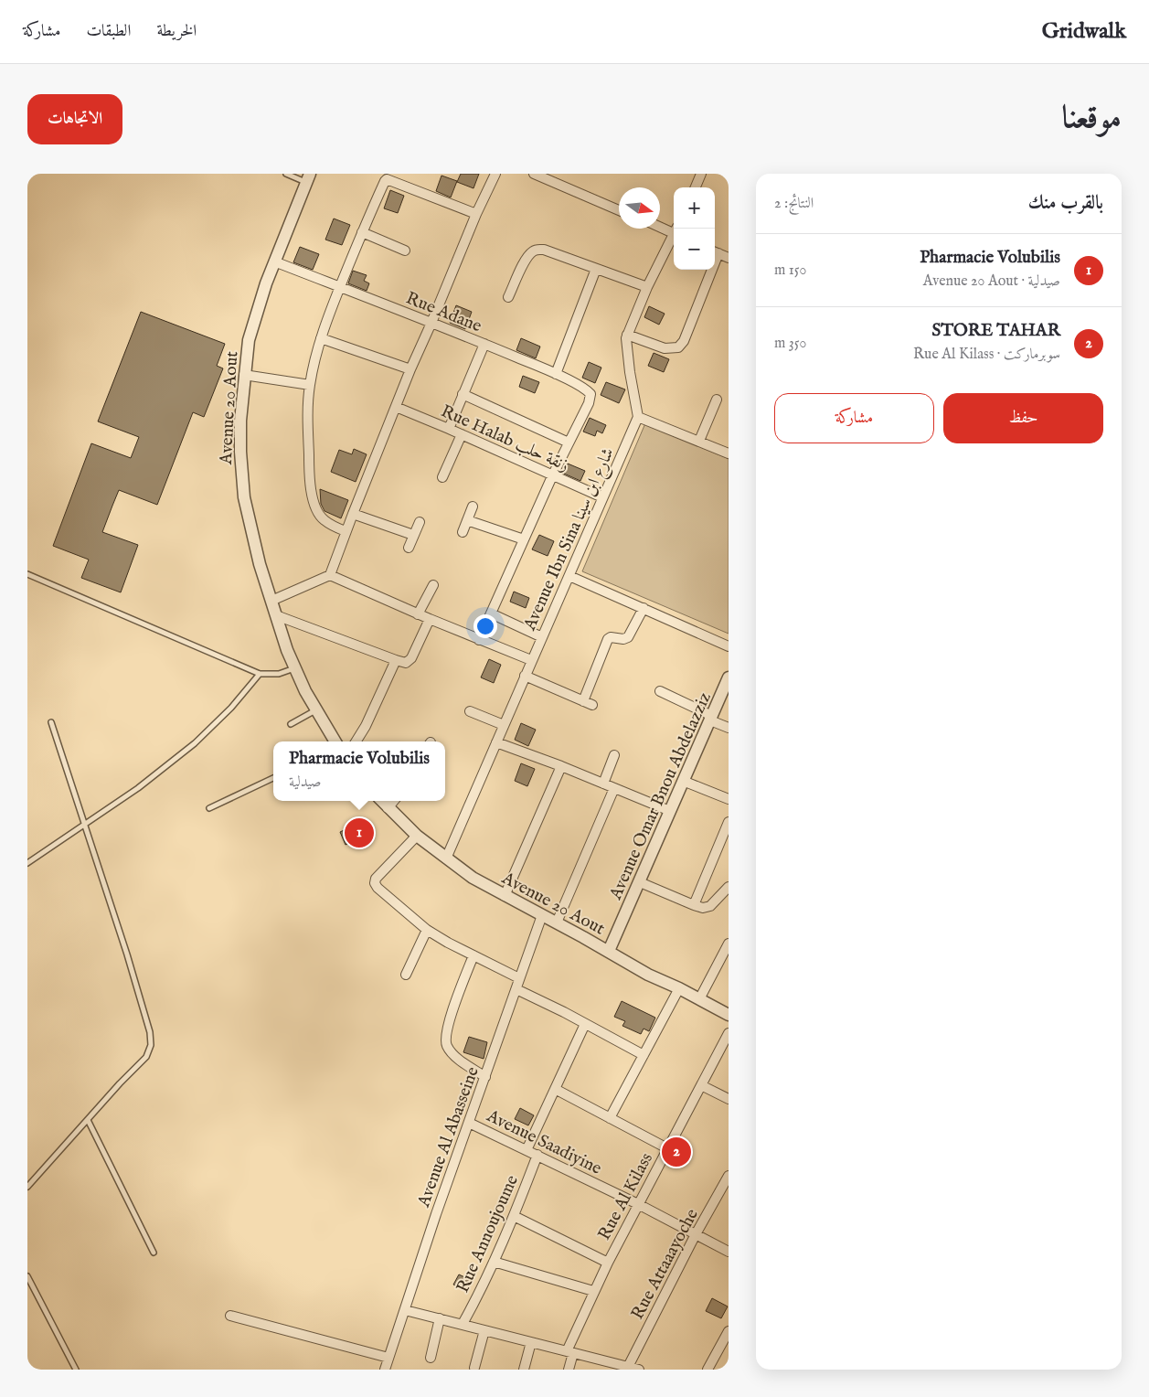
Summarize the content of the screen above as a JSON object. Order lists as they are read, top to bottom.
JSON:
{
  "streets": {
    "street": [
      "Rue Adane",
      "Avenue 20 Aout",
      "Rue Halab زنقة حلب",
      "Avenue Ibn Sina شارع ابن سينا",
      "Avenue Omar Bnou Abdelazziz",
      "Avenue Al Abasseine",
      "Avenue Saadiyine",
      "Rue Al Kilass",
      "Rue Annoujoume",
      "Rue Attaaayoche"
    ]
  },
  "crossings": [
    ["Rue Adane", "Avenue 20 Aout"],
    ["Avenue 20 Aout", "Avenue Ibn Sina شارع ابن سينا"],
    ["Avenue 20 Aout", "Avenue Omar Bnou Abdelazziz"],
    ["Avenue 20 Aout", "Avenue Al Abasseine"],
    ["Rue Halab زنقة حلب", "Avenue Ibn Sina شارع ابن سينا"],
    ["Avenue Al Abasseine", "Avenue Saadiyine"],
    ["Avenue Saadiyine", "Rue Al Kilass"],
    ["Avenue Saadiyine", "Rue Annoujoume"],
    ["Avenue Saadiyine", "Rue Attaaayoche"]
  ],
  "north": "right",
  "page": {
    "header": "Gridwalk",
    "nav": ["الخريطة", "الطبقات", "مشاركة"],
    "title": "موقعنا",
    "buttons": [
      "الاتجاهات",
      ["حفظ", "مشاركة"]
    ],
    "heading": ["بالقرب منك", "النتائج: 2"],
    "map_buttons": ["+", "−"],
    "list": [
      {
        "mark": "1",
        "name": "Pharmacie Volubilis",
        "note": "صيدلية · Avenue 20 Aout",
        "value": "150 m"
      },
      {
        "mark": "2",
        "name": "STORE TAHAR",
        "note": "سوبرماركت · Rue Al Kilass",
        "value": "350 m"
      }
    ],
    "popup": ["Pharmacie Volubilis", "صيدلية"],
    "pins": ["1", "2"]
  }
}
